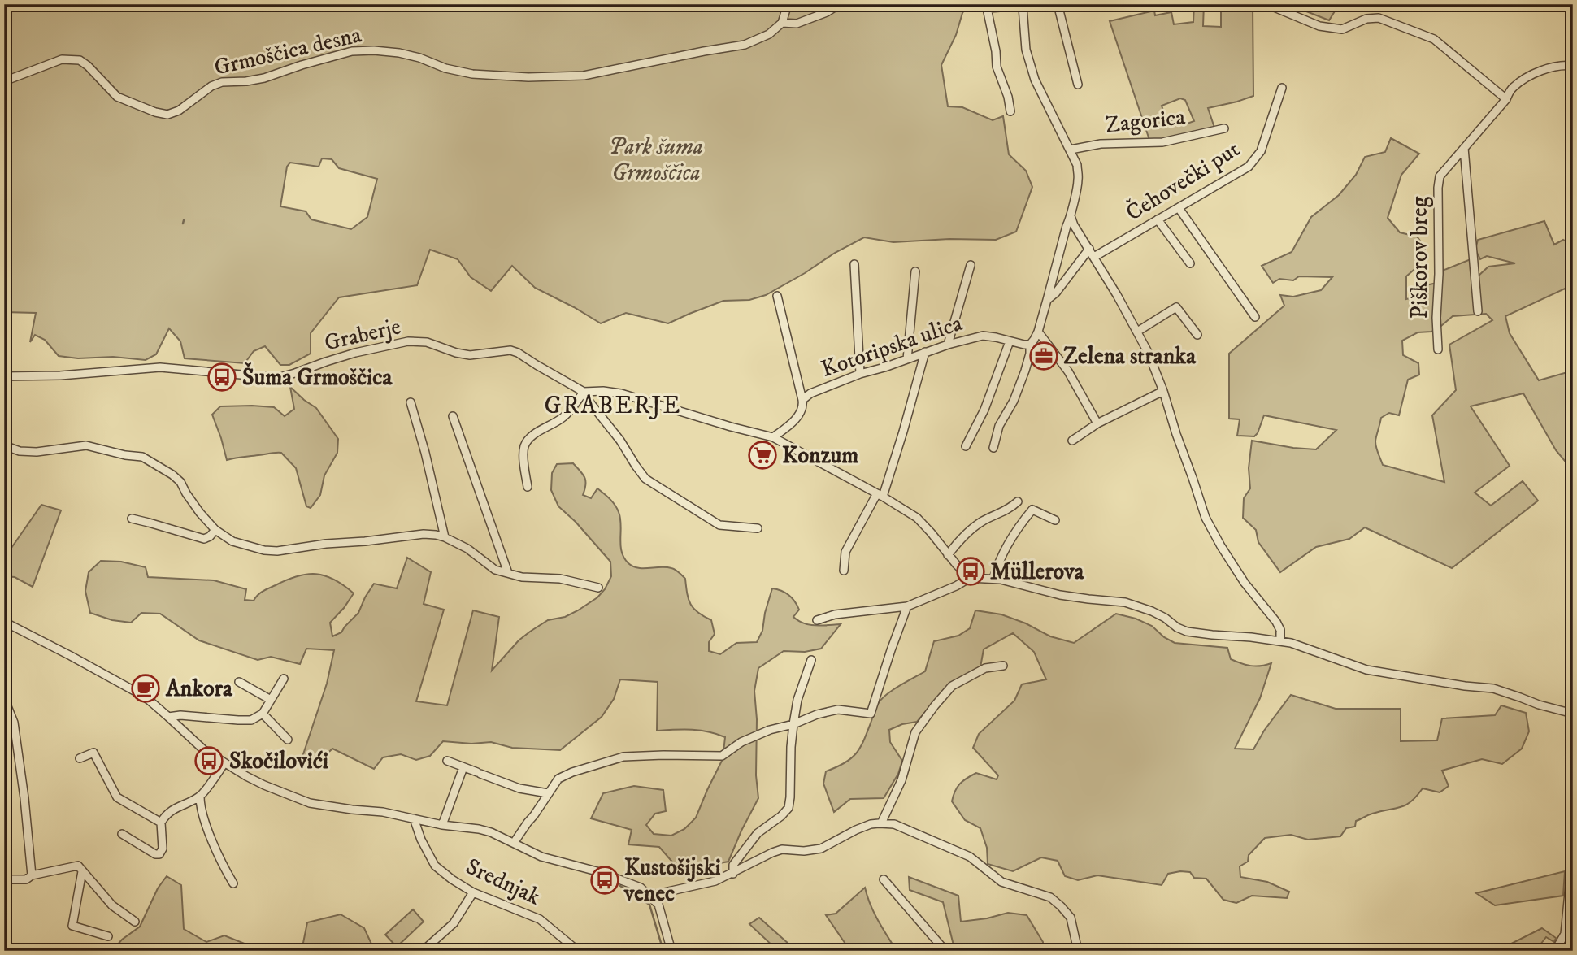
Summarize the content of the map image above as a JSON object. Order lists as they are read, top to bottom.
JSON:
{
  "streets": {
    "street": [
      "Grmoščica desna",
      "Zagorica",
      "Čehovečki put",
      "Piškorov breg",
      "Graberje",
      "Kotoripska ulica",
      "Srednjak"
    ]
  },
  "crossings": [
    ["Graberje", "Kotoripska ulica"]
  ],
  "districts": ["GRABERJE"],
  "parks": ["Park šuma Grmoščica"],
  "places": {
    "office": ["Zelena stranka"],
    "bus stop": [
      "Šuma Grmoščica",
      "Müllerova",
      "Skočilovići",
      "Kustošijski venec"
    ],
    "supermarket": ["Konzum"],
    "cafe": ["Ankora"]
  }
}
